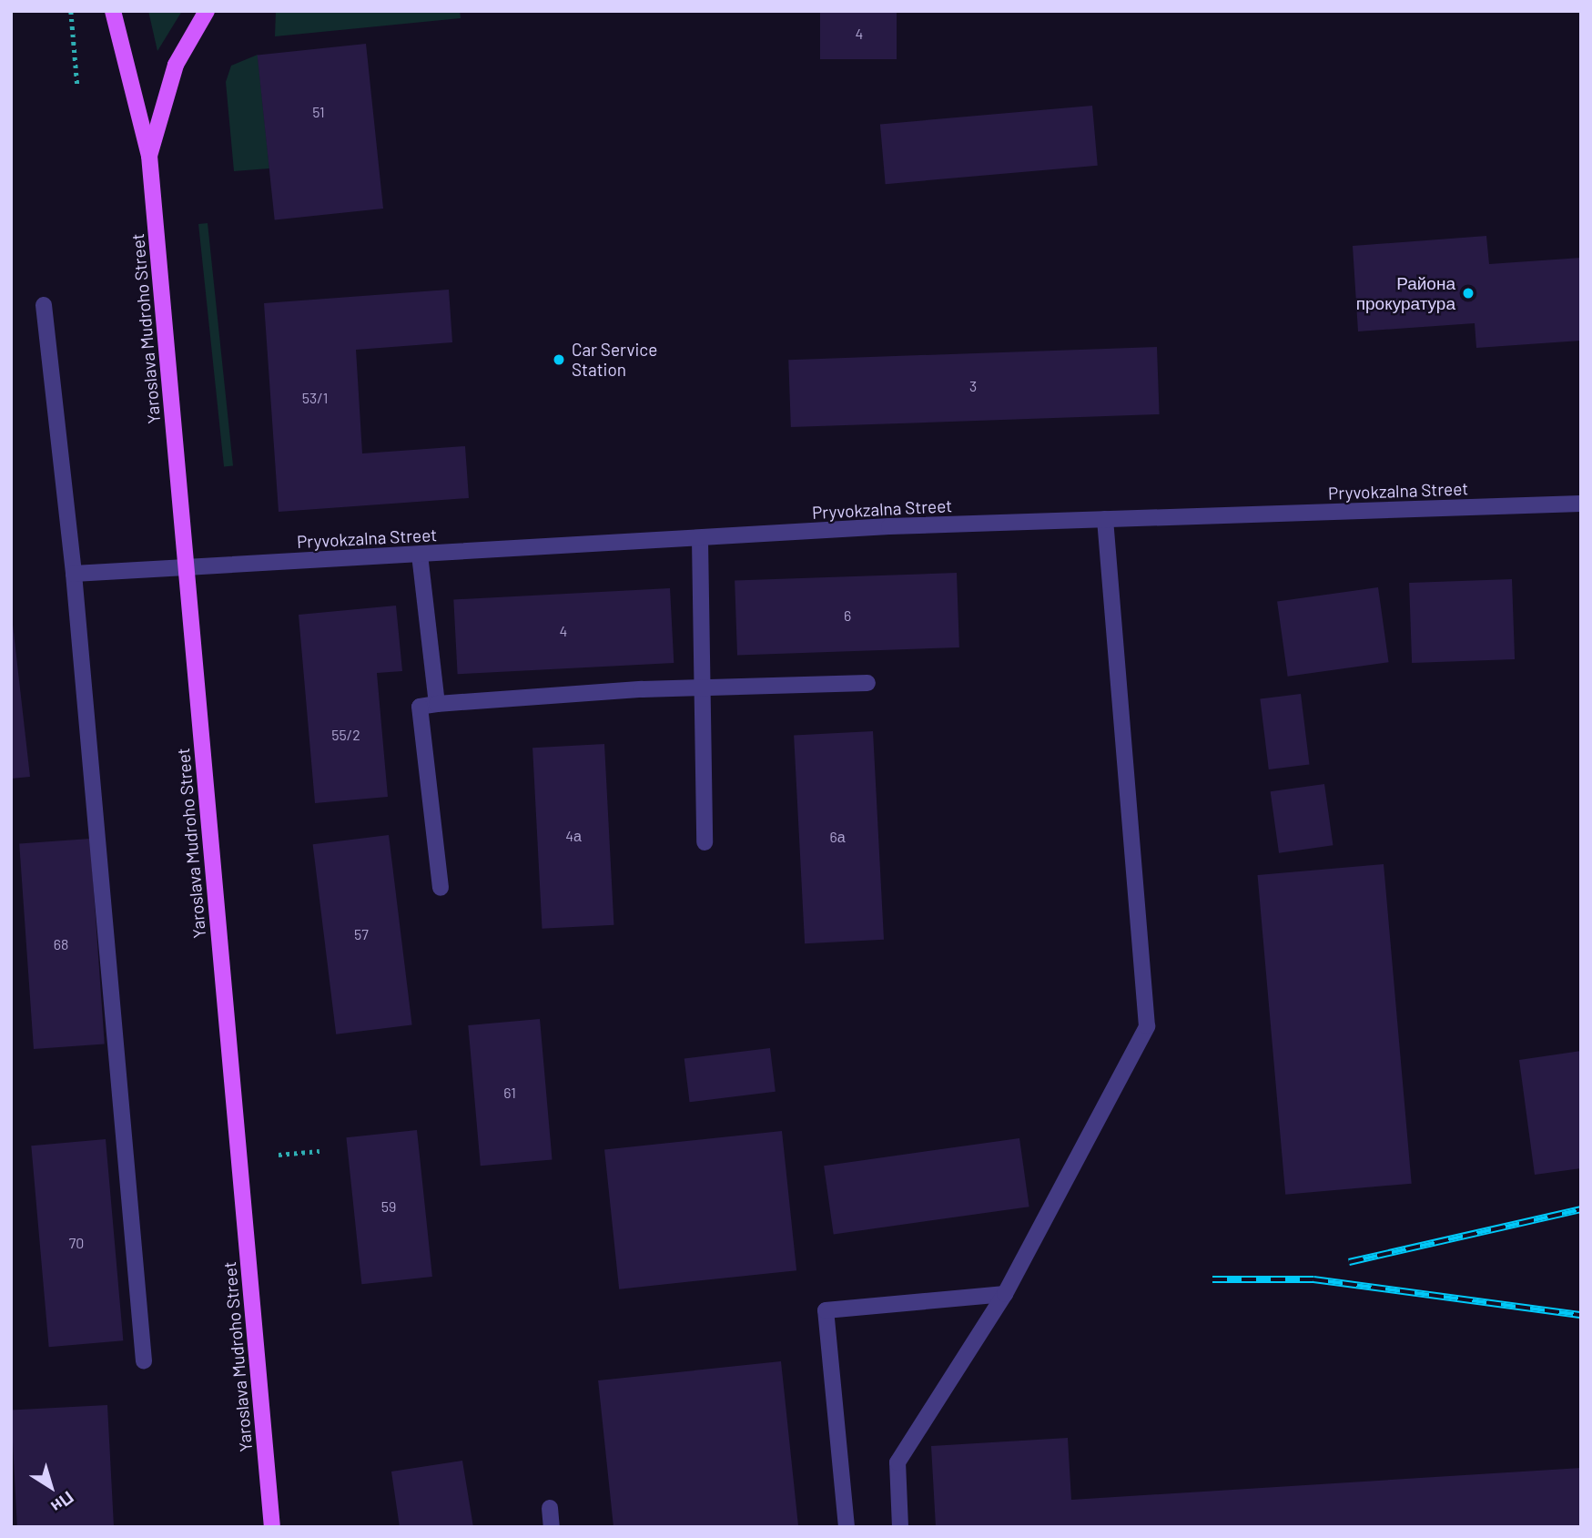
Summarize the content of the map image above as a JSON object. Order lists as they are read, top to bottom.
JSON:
{
  "streets": {
    "main road": ["Yaroslava Mudroho Street"],
    "street": ["Pryvokzalna Street"]
  },
  "crossings": [
    ["Yaroslava Mudroho Street", "Pryvokzalna Street"]
  ],
  "places": ["Района прокуратура", "Car Service Station"],
  "house_numbers": [
    "4",
    "51",
    "3",
    "53/1",
    "6",
    "4",
    "55/2",
    "4а",
    "6а",
    "57",
    "68",
    "61",
    "59",
    "70"
  ],
  "north": "bottom right"
}
